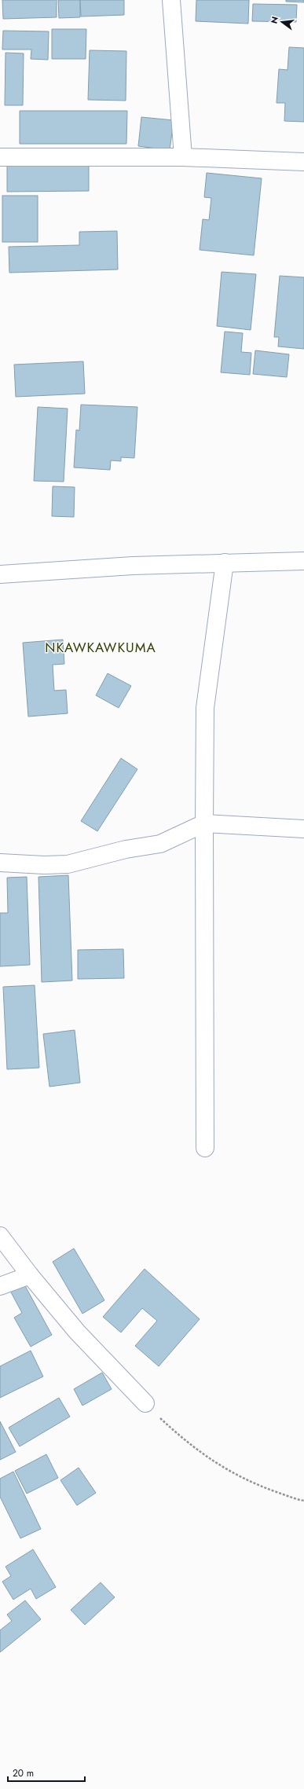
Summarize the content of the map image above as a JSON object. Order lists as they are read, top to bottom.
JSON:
{
  "districts": ["NKAWKAWKUMA"],
  "scale_bar": "20 m",
  "north": "left"
}
